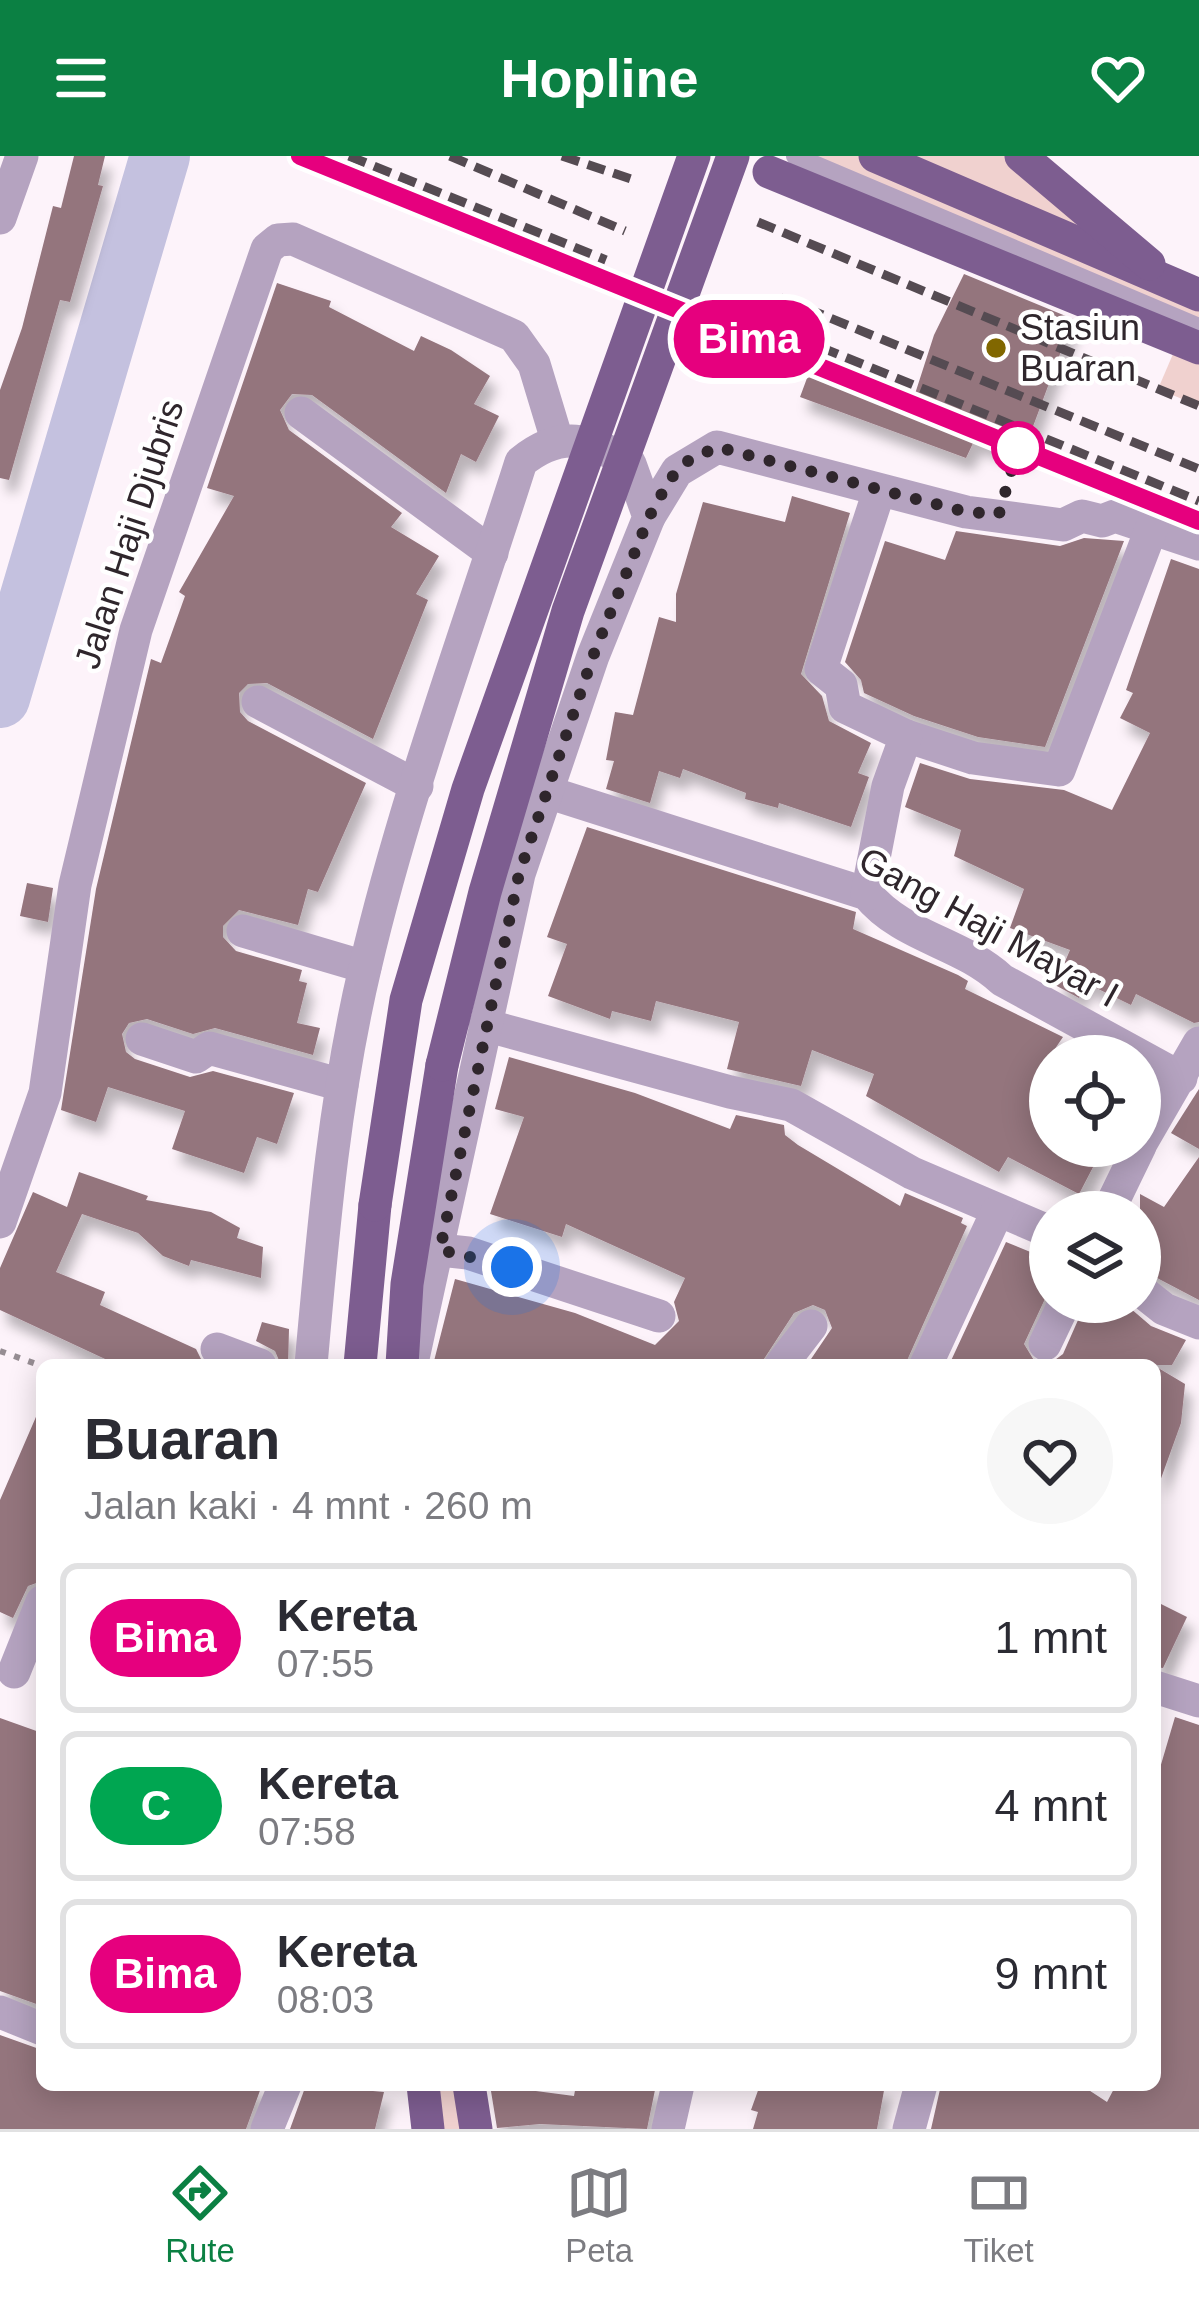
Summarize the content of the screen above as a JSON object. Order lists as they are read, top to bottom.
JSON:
{
  "streets": {
    "street": ["Jalan Haji Djubris", "Gang Haji Mayar I"]
  },
  "places": ["Stasiun Buaran"],
  "page": {
    "header": "Hopline",
    "on_map": "Bima",
    "heading": ["Buaran", "Jalan kaki · 4 mnt · 260 m"],
    "list": [
      {
        "mark": "Bima",
        "name": "Kereta",
        "note": "07:55",
        "value": "1 mnt"
      },
      {
        "mark": "C",
        "name": "Kereta",
        "note": "07:58",
        "value": "4 mnt"
      },
      {
        "mark": "Bima",
        "name": "Kereta",
        "note": "08:03",
        "value": "9 mnt"
      }
    ],
    "tabs": ["Rute", "Peta", "Tiket"]
  }
}
